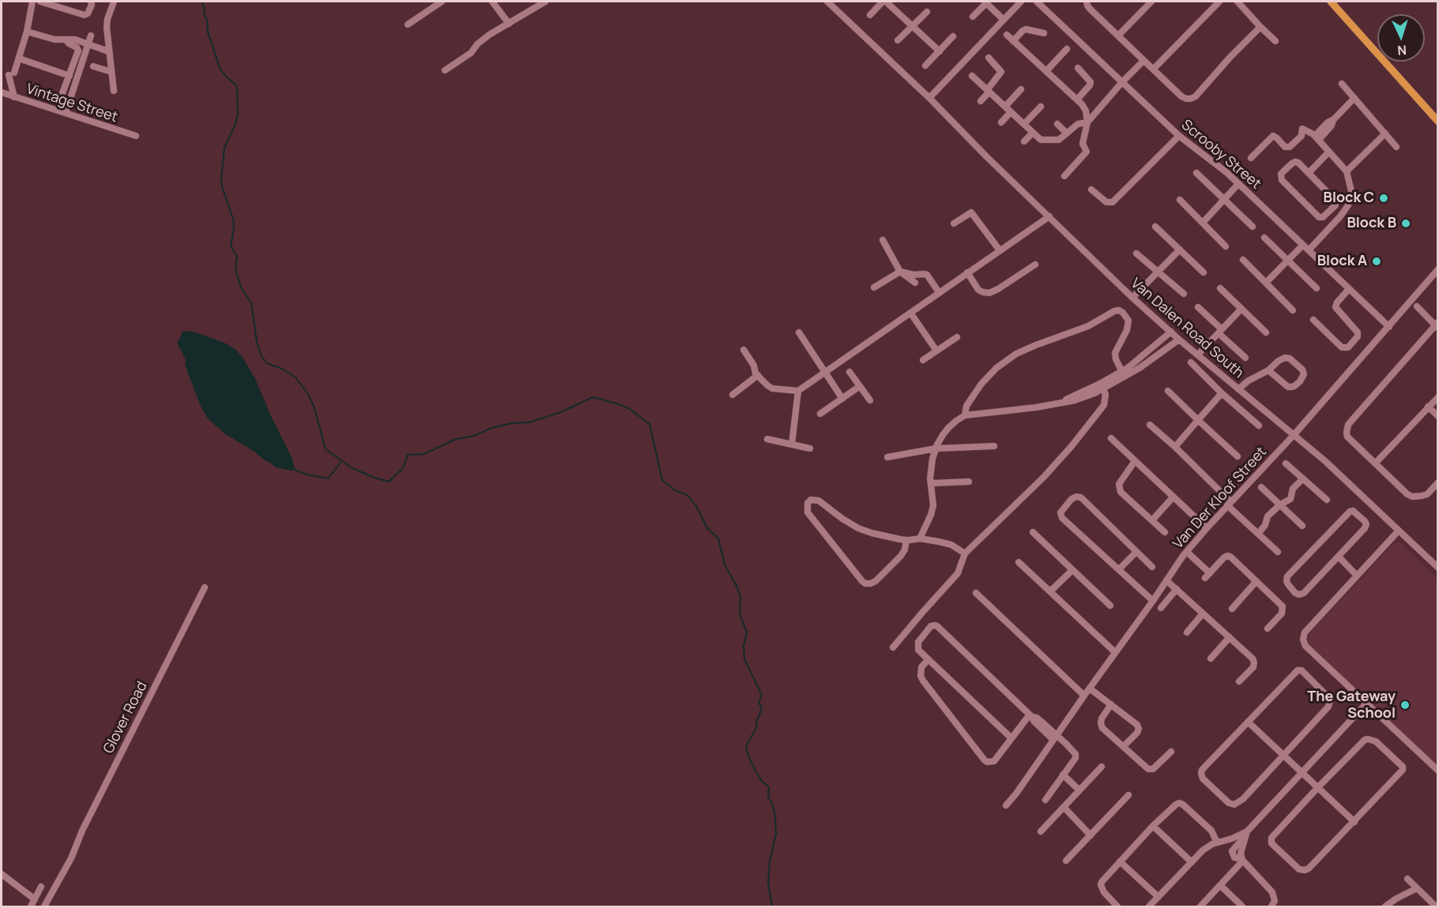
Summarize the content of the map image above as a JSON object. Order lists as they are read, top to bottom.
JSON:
{
  "streets": {
    "street": [
      "Vintage Street",
      "Scrooby Street",
      "Van Dalen Road South",
      "Van Der Kloof Street",
      "Glover Road"
    ]
  },
  "crossings": [
    ["Scrooby Street", "Van Der Kloof Street"],
    ["Van Dalen Road South", "Van Der Kloof Street"]
  ],
  "places": [
    "Block C",
    "Block B",
    "Block A",
    "The Gateway School"
  ],
  "north": "bottom"
}
